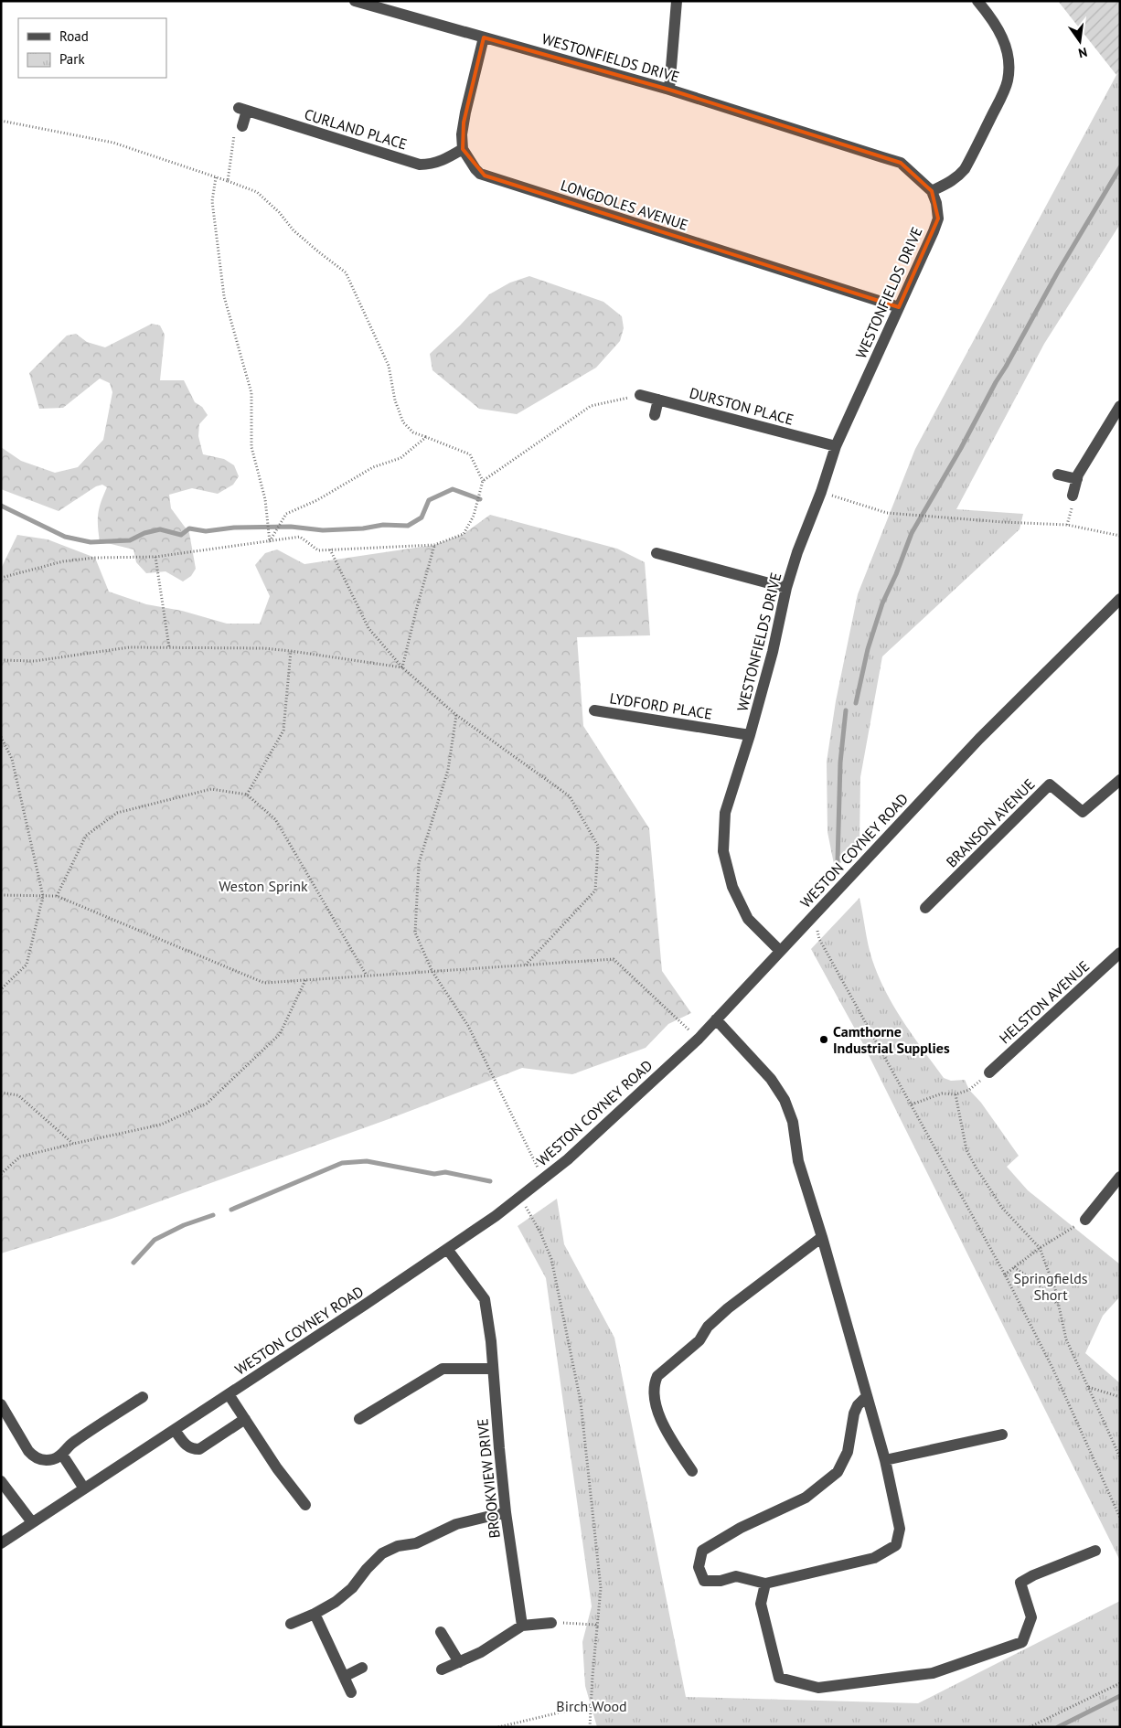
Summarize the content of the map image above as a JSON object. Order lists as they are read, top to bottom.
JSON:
{
  "streets": {
    "street": [
      "WESTONFIELDS DRIVE",
      "CURLAND PLACE",
      "LONGDOLES AVENUE",
      "DURSTON PLACE",
      "LYDFORD PLACE",
      "BRANSON AVENUE",
      "WESTON COYNEY ROAD",
      "HELSTON AVENUE",
      "BROOKVIEW DRIVE"
    ]
  },
  "crossings": [
    ["WESTONFIELDS DRIVE", "LONGDOLES AVENUE"],
    ["WESTONFIELDS DRIVE", "DURSTON PLACE"],
    ["WESTONFIELDS DRIVE", "LYDFORD PLACE"],
    ["WESTONFIELDS DRIVE", "WESTON COYNEY ROAD"],
    ["CURLAND PLACE", "LONGDOLES AVENUE"],
    ["WESTON COYNEY ROAD", "BROOKVIEW DRIVE"]
  ],
  "parks": ["Weston Sprink", "Springfields Short", "Birch Wood"],
  "places": ["Camthorne Industrial Supplies"],
  "legend": ["Road", "Park"],
  "north": "bottom"
}
